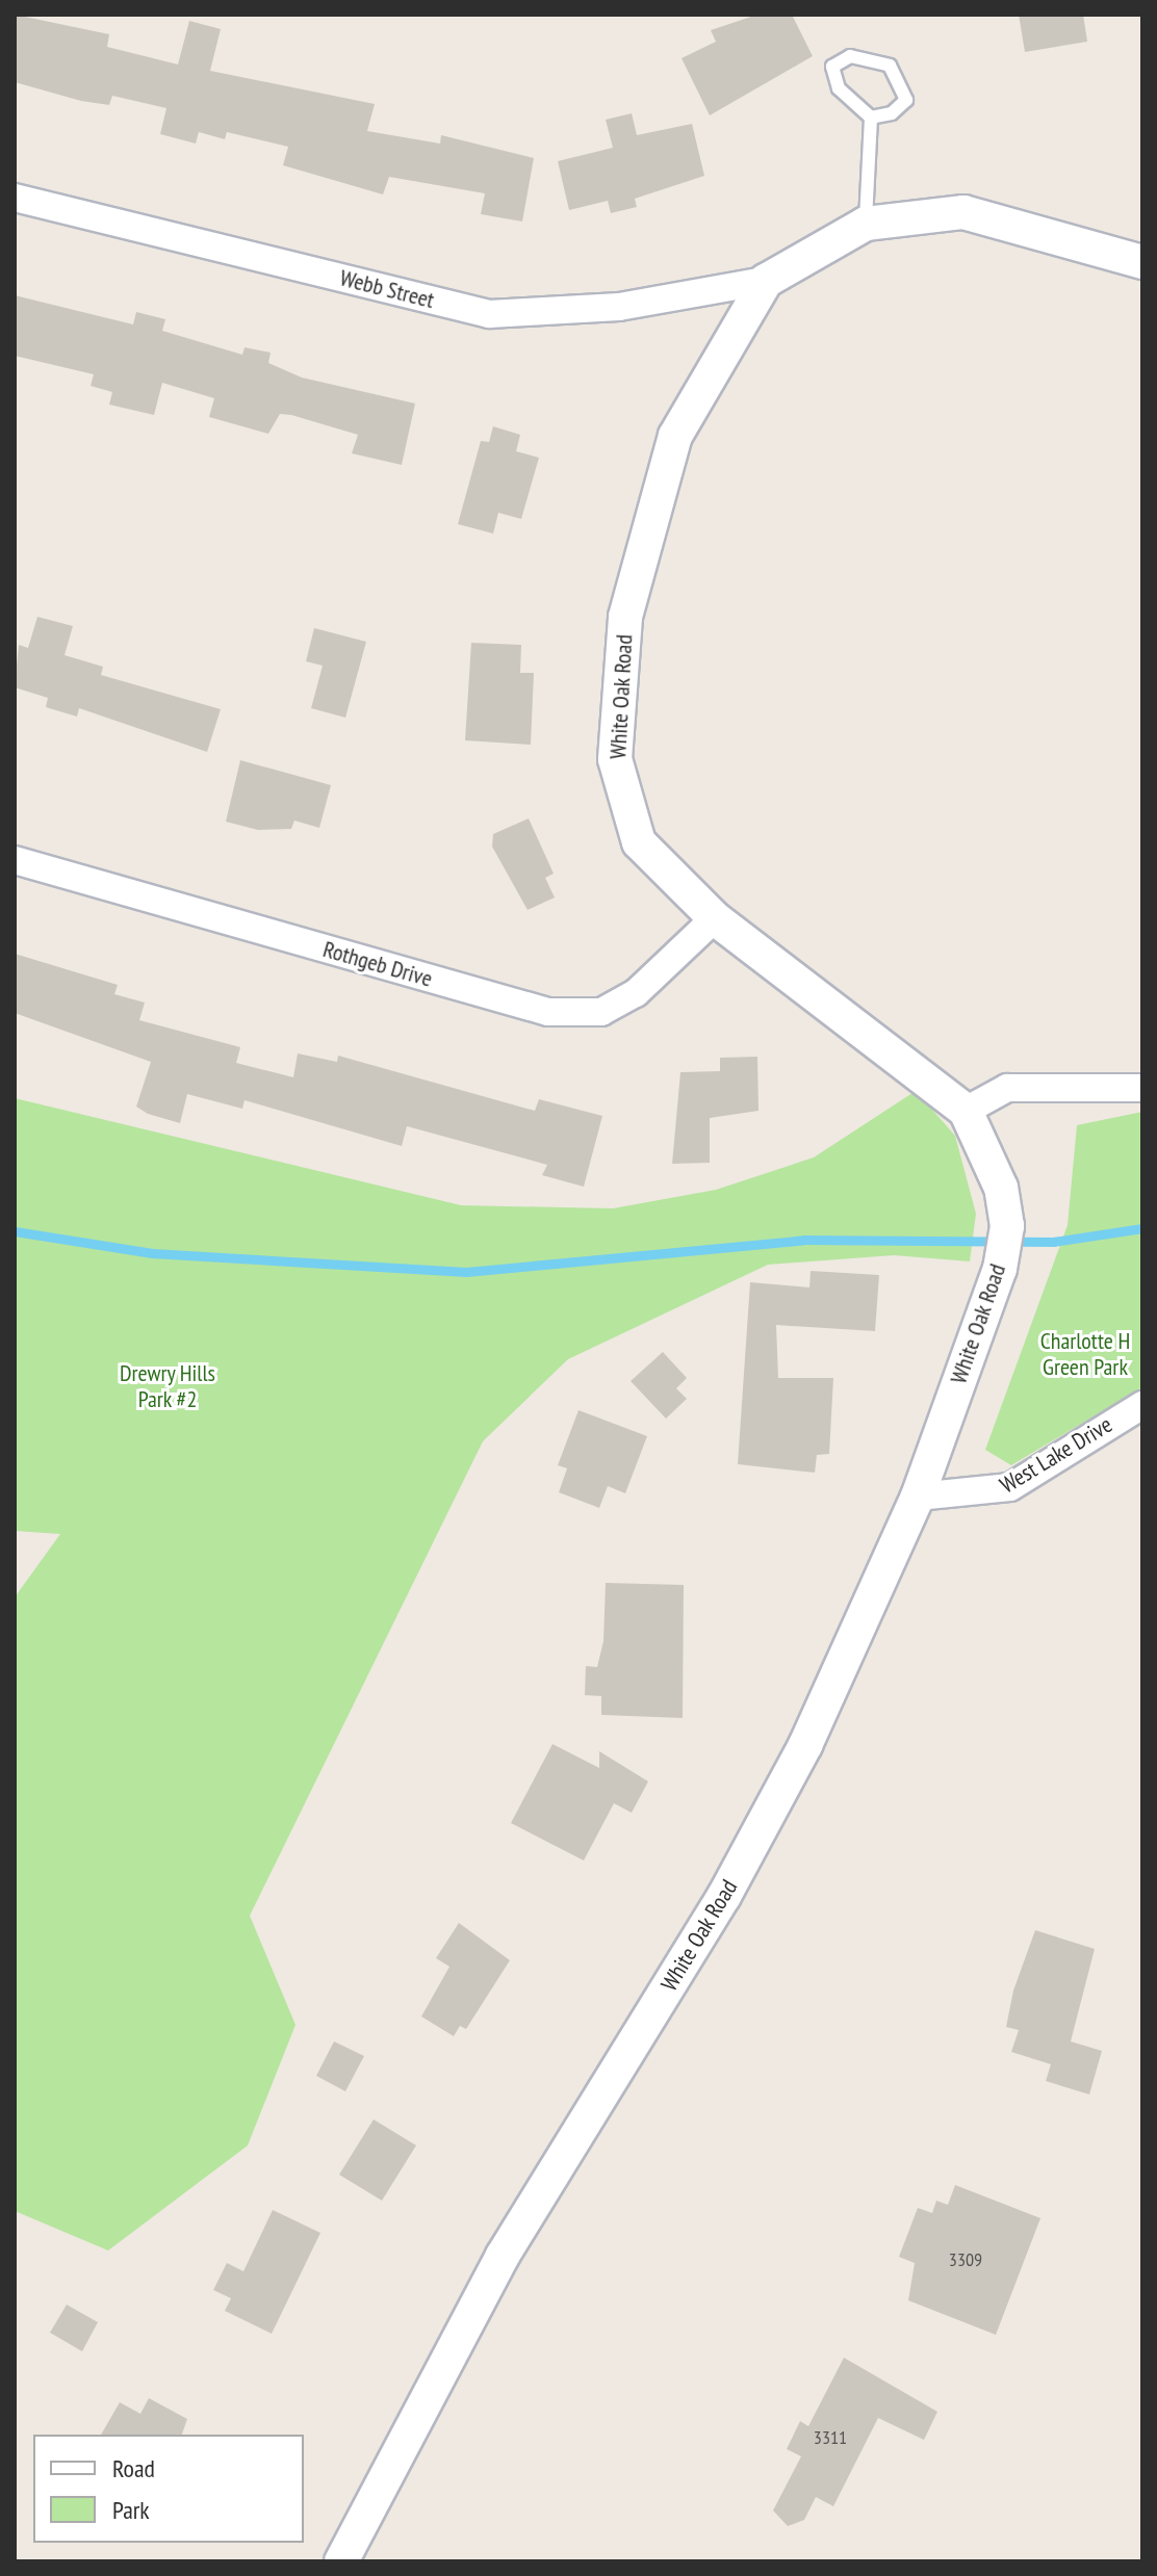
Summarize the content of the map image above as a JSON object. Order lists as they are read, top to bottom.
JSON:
{
  "streets": {
    "street": [
      "Webb Street",
      "White Oak Road",
      "Rothgeb Drive",
      "West Lake Drive"
    ]
  },
  "crossings": [
    ["Webb Street", "White Oak Road"],
    ["White Oak Road", "Rothgeb Drive"],
    ["White Oak Road", "West Lake Drive"]
  ],
  "parks": ["Charlotte H Green Park", "Drewry Hills Park #2"],
  "house_numbers": ["3309", "3311"],
  "legend": ["Road", "Park"]
}
